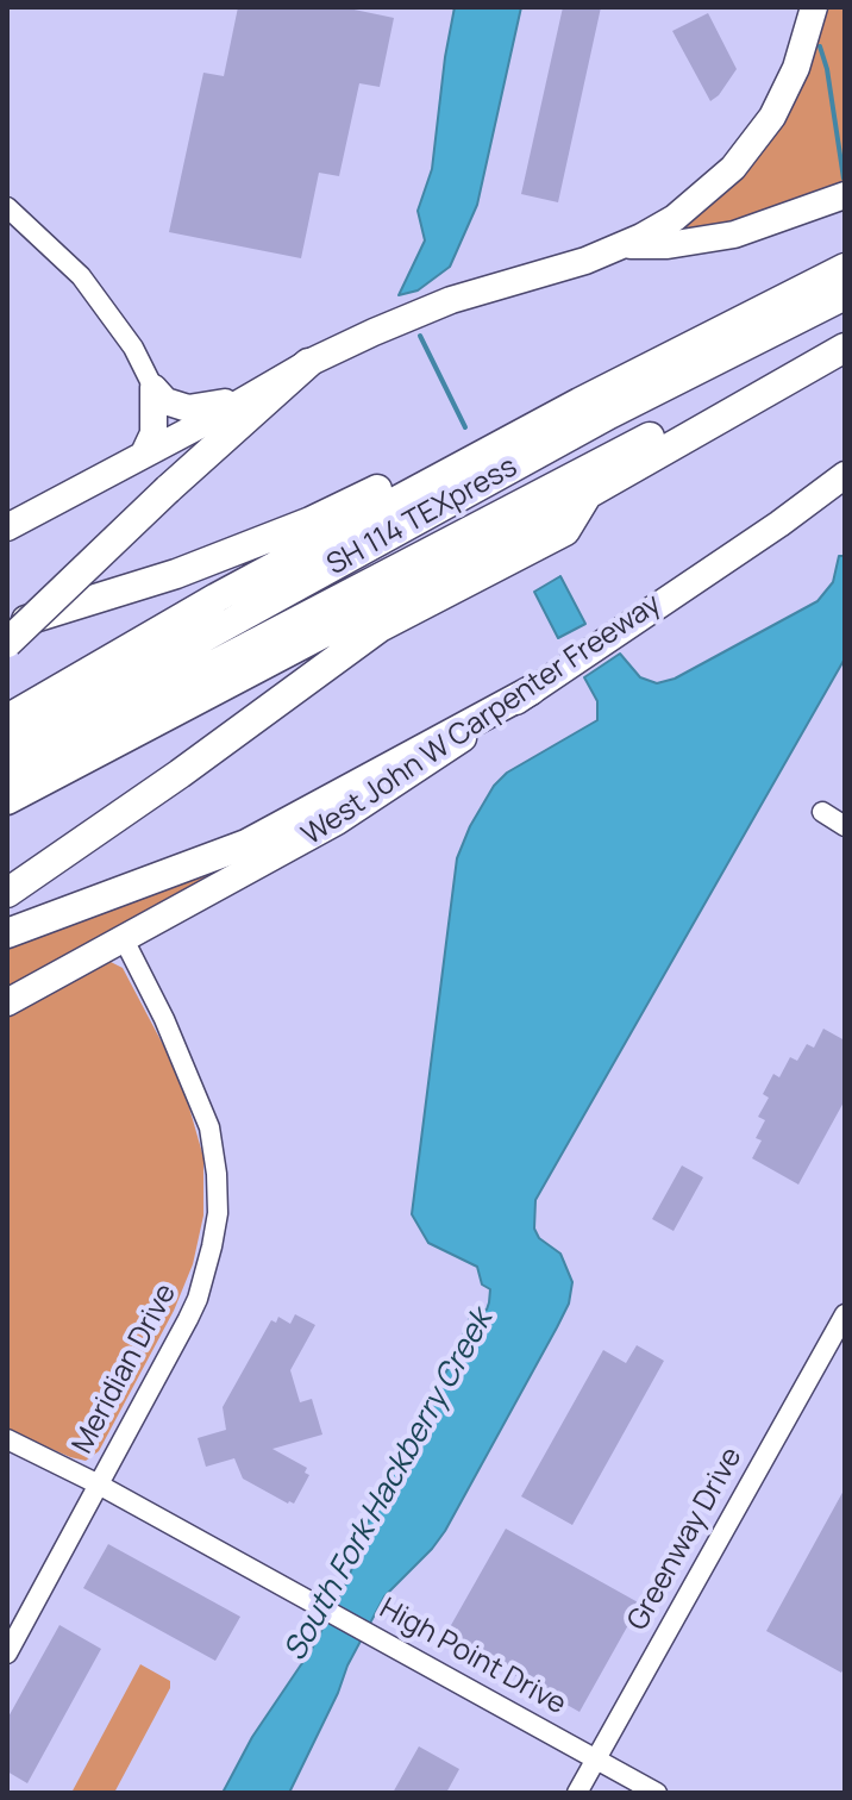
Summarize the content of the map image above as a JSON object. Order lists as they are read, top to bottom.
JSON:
{
  "streets": {
    "highway": ["SH 114 TEXpress"],
    "main road": ["West John W Carpenter Freeway"],
    "street": ["Meridian Drive", "Greenway Drive", "High Point Drive"]
  },
  "crossings": [
    ["West John W Carpenter Freeway", "Meridian Drive"],
    ["Meridian Drive", "High Point Drive"],
    ["Greenway Drive", "High Point Drive"]
  ],
  "water": ["South Fork Hackberry Creek"]
}
